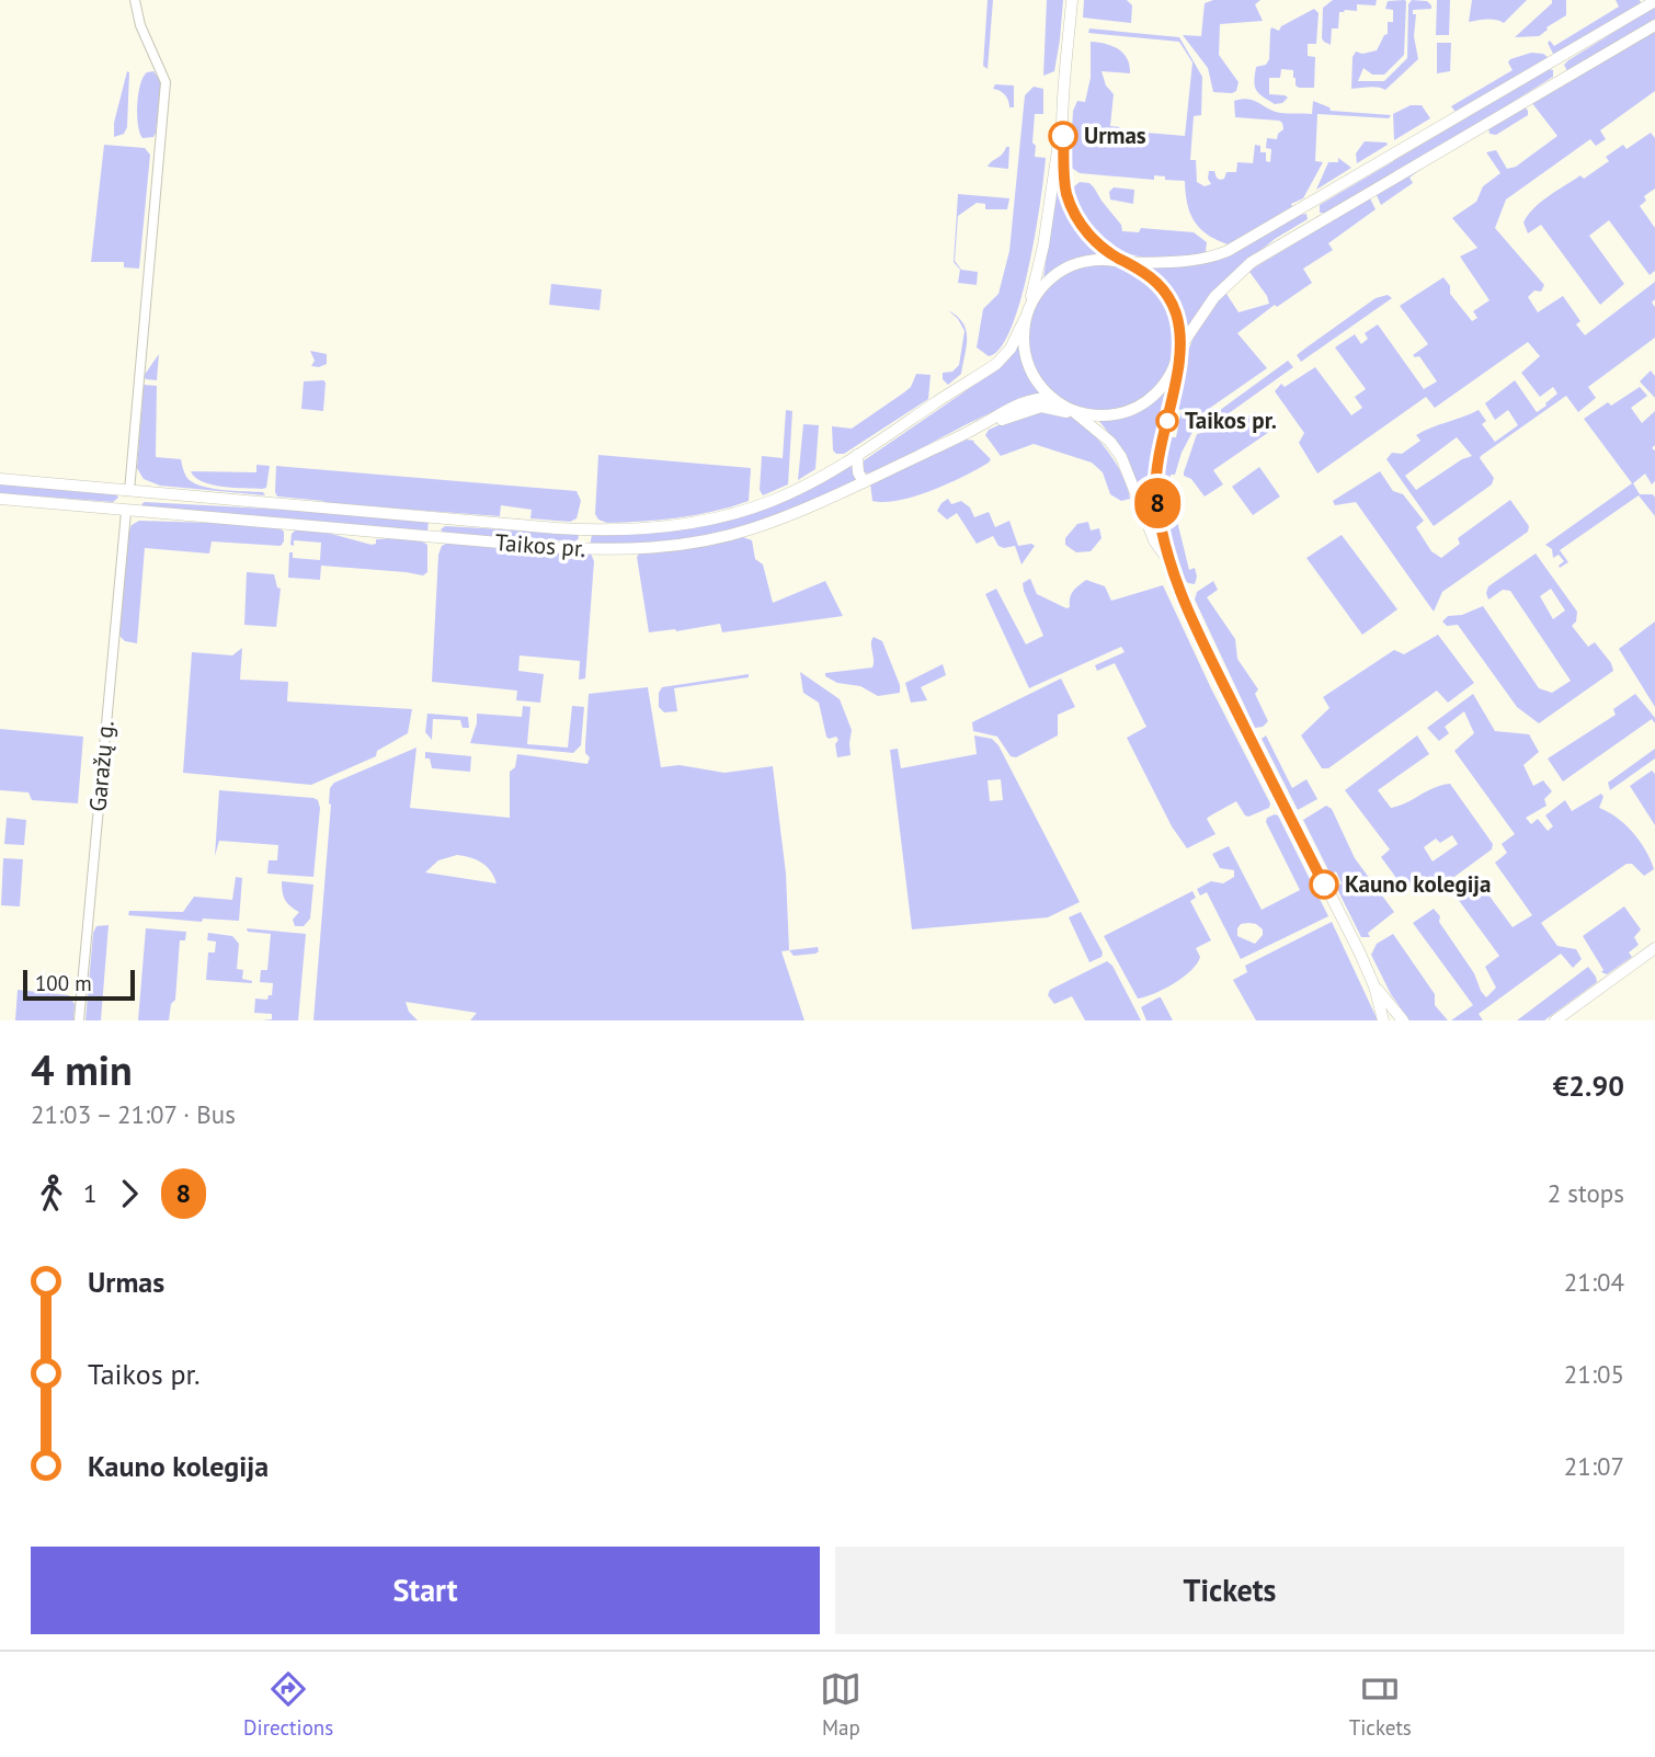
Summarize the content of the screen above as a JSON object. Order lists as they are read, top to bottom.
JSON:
{
  "streets": {
    "main road": ["Taikos pr."],
    "street": ["Garažų g."]
  },
  "crossings": [
    ["Taikos pr.", "Garažų g."]
  ],
  "places": ["Urmas", "Taikos pr.", "Kauno kolegija"],
  "lines": ["bus line 8"],
  "scale_bar": "100 m",
  "page": {
    "on_map": "8",
    "scale": "100 m",
    "heading": ["4 min", "21:03 – 21:07 · Bus", "€2.90"],
    "legs": ["1", "8", "2 stops"],
    "list": [
      {
        "name": "Urmas",
        "value": "21:04"
      },
      {
        "name": "Taikos pr.",
        "value": "21:05"
      },
      {
        "name": "Kauno kolegija",
        "value": "21:07"
      }
    ],
    "buttons": ["Start", "Tickets"],
    "tabs": ["Directions", "Map", "Tickets"]
  }
}
